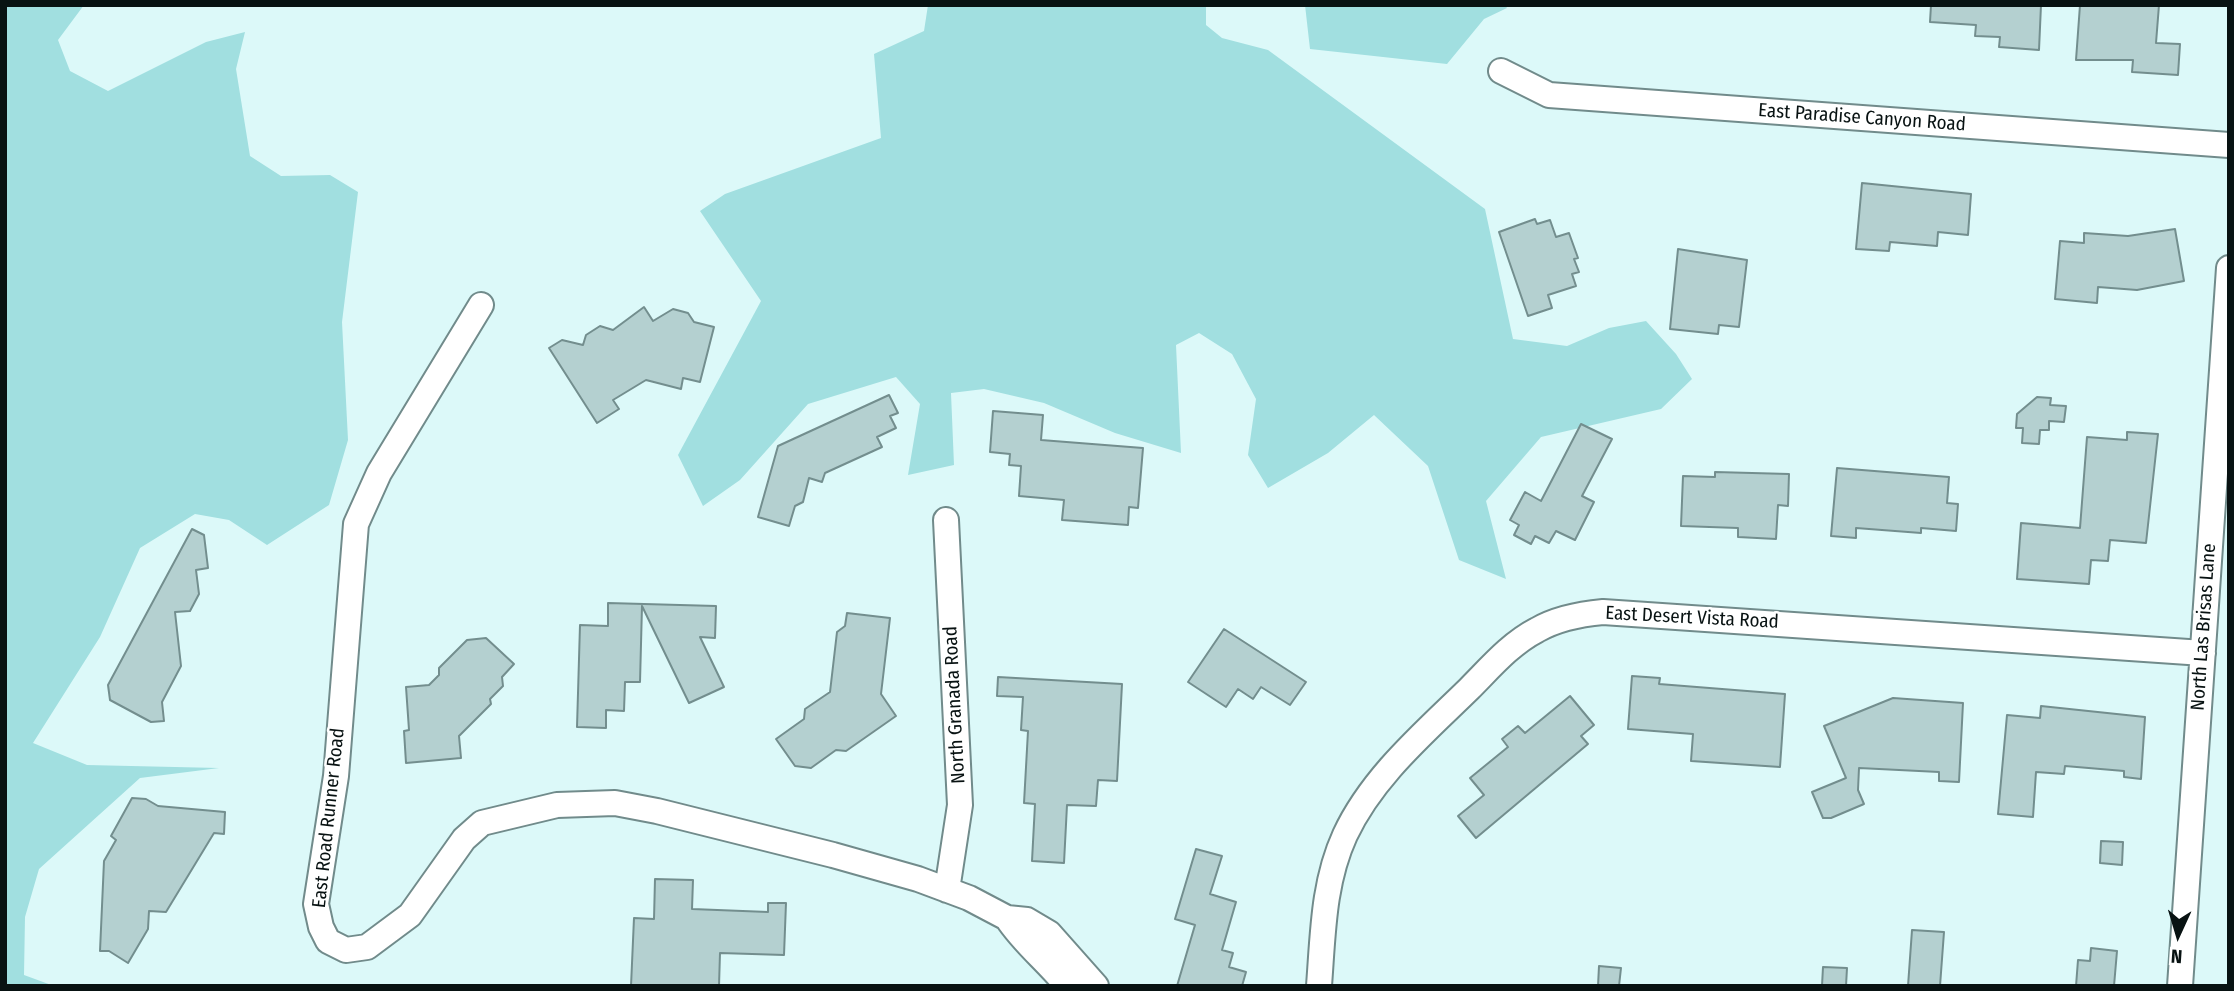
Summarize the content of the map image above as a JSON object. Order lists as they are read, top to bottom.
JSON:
{
  "streets": {
    "street": [
      "East Paradise Canyon Road",
      "East Desert Vista Road",
      "North Las Brisas Lane",
      "North Granada Road",
      "East Road Runner Road"
    ]
  },
  "crossings": [
    ["East Desert Vista Road", "North Las Brisas Lane"],
    ["North Granada Road", "East Road Runner Road"]
  ],
  "north": "bottom"
}
